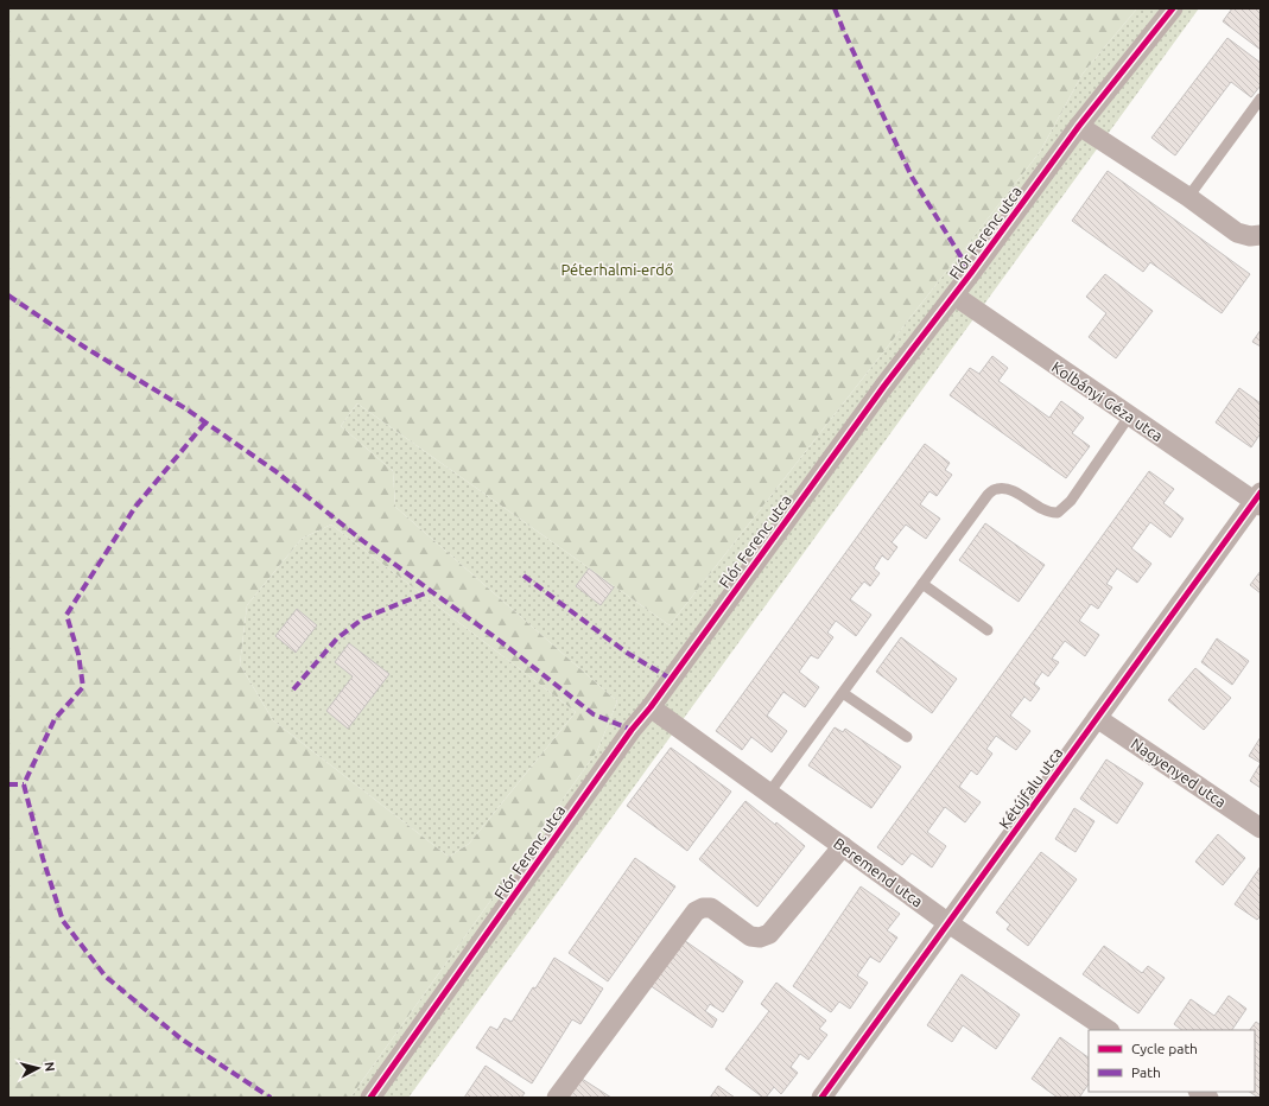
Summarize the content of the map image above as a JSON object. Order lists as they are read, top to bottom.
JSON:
{
  "streets": {
    "street": [
      "Flór Ferenc utca",
      "Kolbányi Géza utca",
      "Nagyenyed utca",
      "Kétújfalu utca",
      "Beremend utca"
    ]
  },
  "crossings": [
    ["Flór Ferenc utca", "Kolbányi Géza utca"],
    ["Flór Ferenc utca", "Beremend utca"],
    ["Kolbányi Géza utca", "Kétújfalu utca"],
    ["Nagyenyed utca", "Kétújfalu utca"],
    ["Kétújfalu utca", "Beremend utca"]
  ],
  "parks": ["Péterhalmi-erdő"],
  "legend": ["Cycle path", "Path"],
  "north": "right"
}
